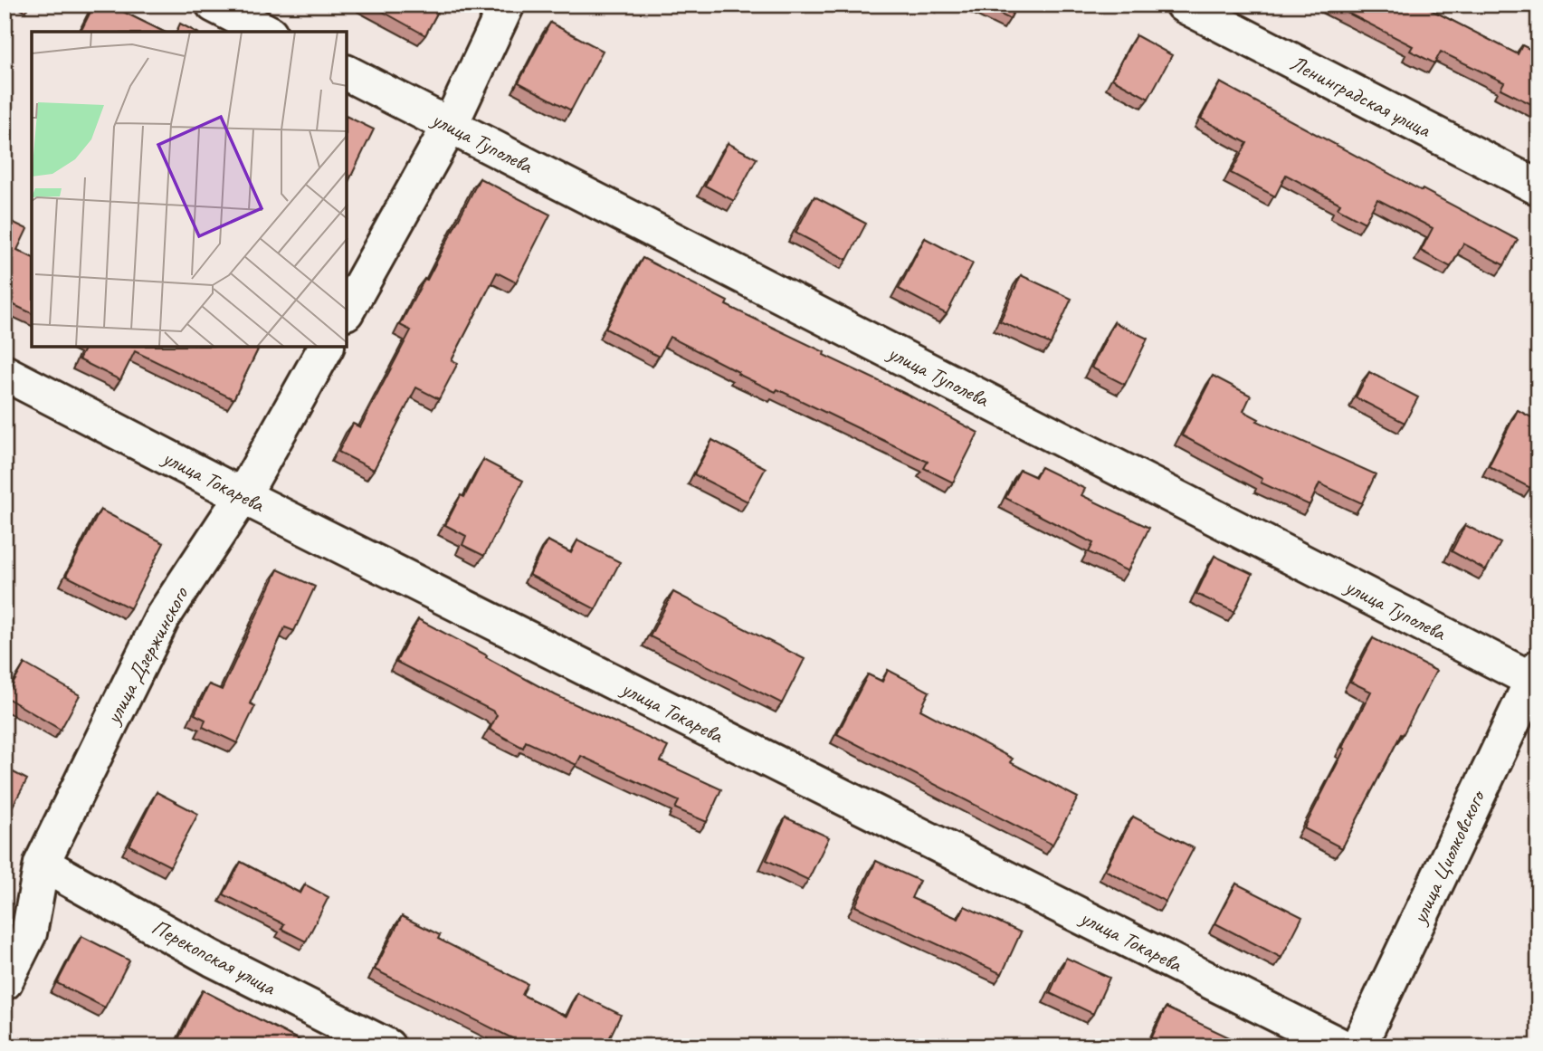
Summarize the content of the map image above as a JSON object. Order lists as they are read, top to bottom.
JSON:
{
  "streets": {
    "street": [
      "Ленинградская улица",
      "улица Туполева",
      "улица Токарева",
      "улица Дзержинского",
      "улица Циолковского",
      "Перекопская улица"
    ]
  },
  "crossings": [
    ["улица Туполева", "улица Циолковского"],
    ["улица Токарева", "улица Дзержинского"],
    ["улица Дзержинского", "Перекопская улица"]
  ]
}
